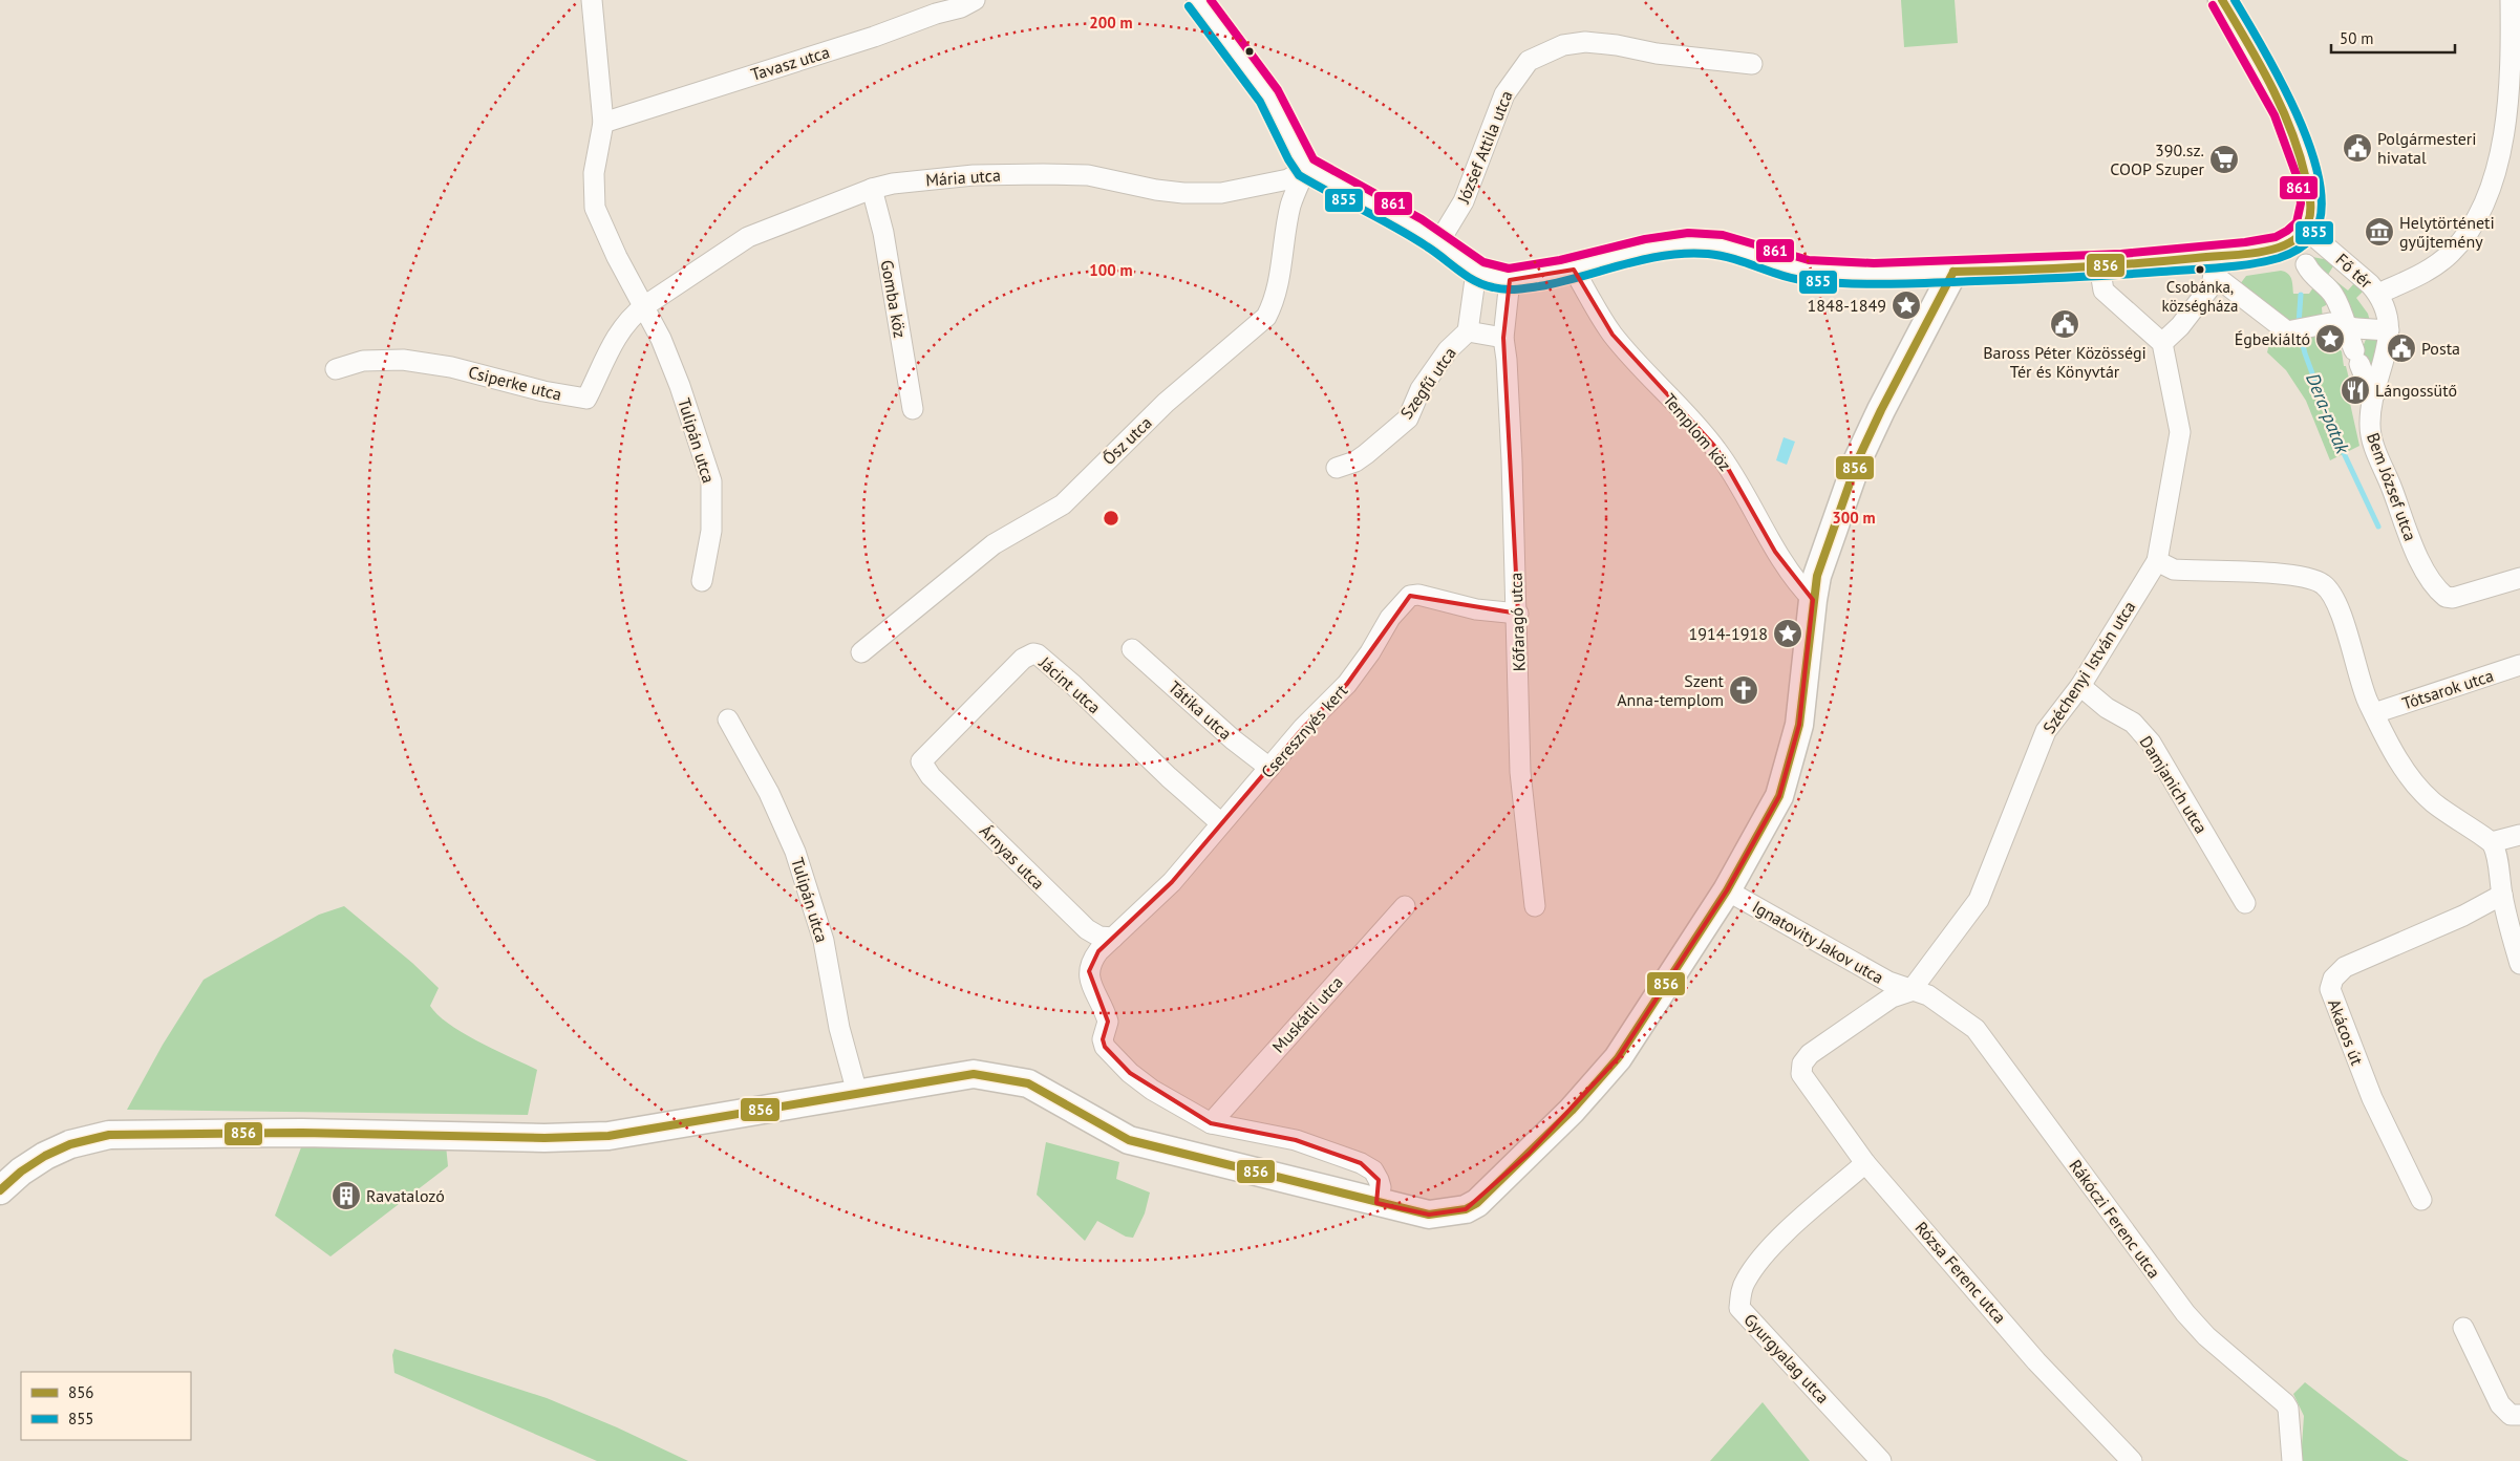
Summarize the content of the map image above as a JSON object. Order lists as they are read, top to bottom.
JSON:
{
  "streets": {
    "street": [
      "Tavasz utca",
      "József Attila utca",
      "Mária utca",
      "Fő tér",
      "Gomba köz",
      "Csiperke utca",
      "Szegfű utca",
      "Templom köz",
      "Tulipán utca",
      "Ősz utca",
      "Bem József utca",
      "Kőfaragó utca",
      "Széchenyi István utca",
      "Jácint utca",
      "Tótsarok utca",
      "Tátika utca",
      "Cseresznyés kert",
      "Damjanich utca",
      "Árnyas utca",
      "Ignatovity Jakov utca",
      "Muskátli utca",
      "Akácos út",
      "Rákóczi Ferenc utca",
      "Rózsa Ferenc utca",
      "Gyurgyalag utca"
    ]
  },
  "crossings": [
    ["Tavasz utca", "Tulipán utca"],
    ["Mária utca", "Gomba köz"],
    ["Mária utca", "Csiperke utca"],
    ["Mária utca", "Tulipán utca"],
    ["Mária utca", "Ősz utca"],
    ["Fő tér", "Bem József utca"],
    ["Csiperke utca", "Tulipán utca"],
    ["Kőfaragó utca", "Cseresznyés kert"],
    ["Széchenyi István utca", "Damjanich utca"],
    ["Széchenyi István utca", "Ignatovity Jakov utca"],
    ["Széchenyi István utca", "Rákóczi Ferenc utca"],
    ["Széchenyi István utca", "Rózsa Ferenc utca"],
    ["Jácint utca", "Cseresznyés kert"],
    ["Jácint utca", "Árnyas utca"],
    ["Tátika utca", "Cseresznyés kert"],
    ["Cseresznyés kert", "Árnyas utca"],
    ["Cseresznyés kert", "Muskátli utca"],
    ["Ignatovity Jakov utca", "Rákóczi Ferenc utca"],
    ["Ignatovity Jakov utca", "Rózsa Ferenc utca"],
    ["Rákóczi Ferenc utca", "Rózsa Ferenc utca"],
    ["Rózsa Ferenc utca", "Gyurgyalag utca"]
  ],
  "water": ["Dera-patak"],
  "places": {
    "public building": ["Polgármesteri hivatal", "Baross Péter Közösségi Tér és Könyvtár", "Posta"],
    "supermarket": ["390.sz. COOP Szuper"],
    "museum": ["Helytörténeti gyűjtemény"],
    "other": ["Csobánka, községháza"],
    "place": ["1848-1849", "Égbekiáltó", "1914-1918"],
    "restaurant": ["Lángossütő"],
    "church": ["Szent Anna-templom"],
    "building": ["Ravatalozó"]
  },
  "lines": ["transit line 856", "transit line 855", "transit line 861"],
  "legend": ["856", "855"],
  "scale_bar": "50 m",
  "rings": ["200 m", "100 m", "300 m"]
}
